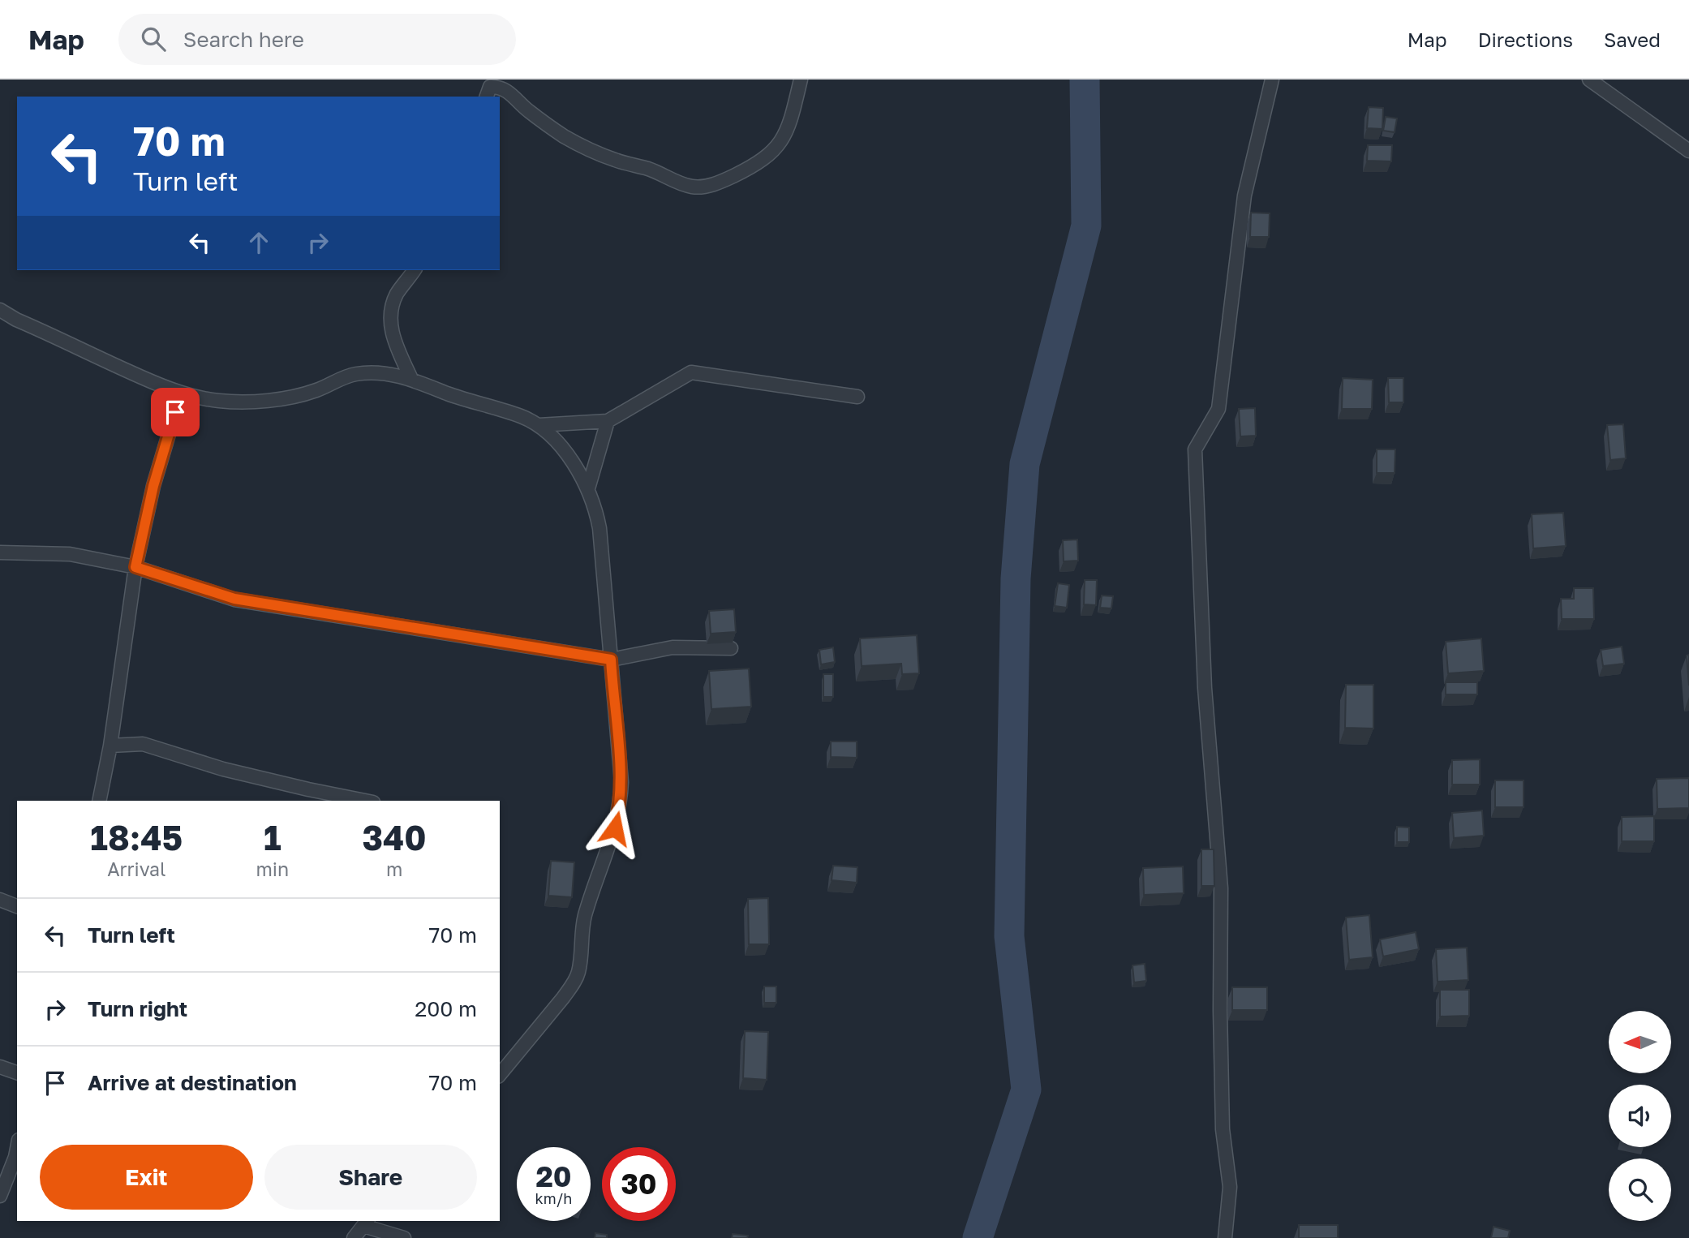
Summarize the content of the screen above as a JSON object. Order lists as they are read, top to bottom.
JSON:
{
  "north": "left",
  "page": {
    "header": "Map",
    "search": "Search here",
    "nav": ["Map", "Directions", "Saved"],
    "turn": ["70 m", "Turn left"],
    "eta": [
      "18:45",
      "Arrival",
      "1",
      "min",
      "340",
      "m"
    ],
    "list": [
      {
        "name": "Turn left",
        "value": "70 m"
      },
      {
        "name": "Turn right",
        "value": "200 m"
      },
      {
        "name": "Arrive at destination",
        "value": "70 m"
      }
    ],
    "buttons": ["Exit", "Share"],
    "speed": "20 km/h",
    "limit": "30"
  }
}
